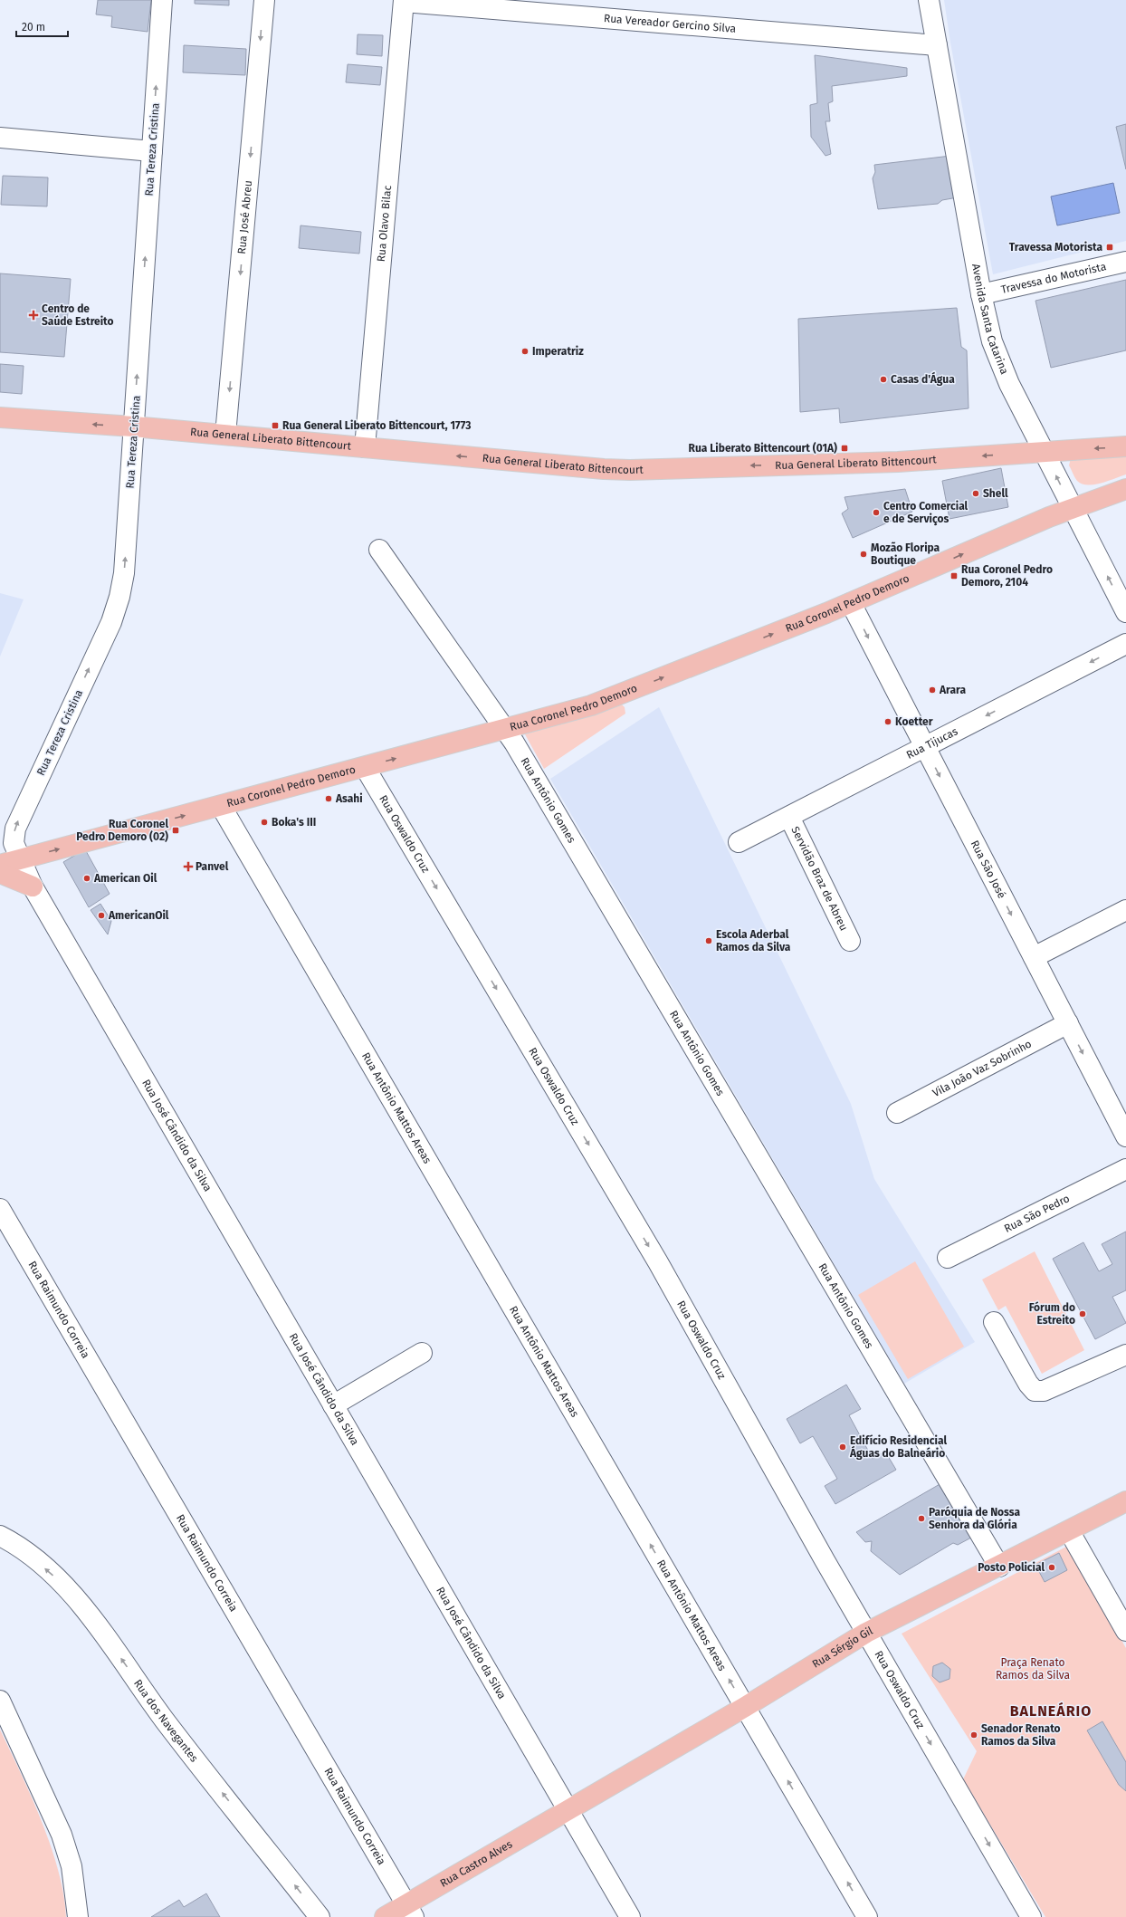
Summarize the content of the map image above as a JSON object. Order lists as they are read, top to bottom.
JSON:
{
  "streets": {
    "main road": [
      "Rua General Liberato Bittencourt",
      "Rua Coronel Pedro Demoro",
      "Rua Sérgio Gil",
      "Rua Castro Alves"
    ],
    "street": [
      "Rua Vereador Gercino Silva",
      "Rua Tereza Cristina",
      "Rua José Abreu",
      "Rua Olavo Bilac",
      "Travessa do Motorista",
      "Avenida Santa Catarina",
      "Rua Tijucas",
      "Rua Antônio Gomes",
      "Rua Oswaldo Cruz",
      "Rua São José",
      "Servidão Braz de Abreu",
      "Vila João Vaz Sobrinho",
      "Rua Antônio Mattos Areas",
      "Rua José Cândido da Silva",
      "Rua São Pedro",
      "Rua Raimundo Correia",
      "Rua dos Navegantes"
    ]
  },
  "crossings": [
    ["Rua Vereador Gercino Silva", "Rua Olavo Bilac"],
    ["Rua Vereador Gercino Silva", "Avenida Santa Catarina"],
    ["Rua Tereza Cristina", "Rua General Liberato Bittencourt"],
    ["Rua Tereza Cristina", "Rua Coronel Pedro Demoro"],
    ["Rua Tereza Cristina", "Rua José Cândido da Silva"],
    ["Rua José Abreu", "Rua General Liberato Bittencourt"],
    ["Rua Olavo Bilac", "Rua General Liberato Bittencourt"],
    ["Travessa do Motorista", "Avenida Santa Catarina"],
    ["Avenida Santa Catarina", "Rua General Liberato Bittencourt"],
    ["Avenida Santa Catarina", "Rua Coronel Pedro Demoro"],
    ["Rua Coronel Pedro Demoro", "Rua Antônio Gomes"],
    ["Rua Coronel Pedro Demoro", "Rua Oswaldo Cruz"],
    ["Rua Coronel Pedro Demoro", "Rua São José"],
    ["Rua Coronel Pedro Demoro", "Rua Antônio Mattos Areas"],
    ["Rua Coronel Pedro Demoro", "Rua José Cândido da Silva"],
    ["Rua Tijucas", "Rua São José"],
    ["Rua Tijucas", "Servidão Braz de Abreu"],
    ["Rua Antônio Gomes", "Rua Sérgio Gil"],
    ["Rua Oswaldo Cruz", "Rua Sérgio Gil"],
    ["Rua São José", "Vila João Vaz Sobrinho"],
    ["Rua Antônio Mattos Areas", "Rua Sérgio Gil"],
    ["Rua José Cândido da Silva", "Rua Sérgio Gil"],
    ["Rua José Cândido da Silva", "Rua Castro Alves"],
    ["Rua Raimundo Correia", "Rua Castro Alves"],
    ["Rua Sérgio Gil", "Rua Castro Alves"]
  ],
  "one_way": [
    "Rua Tereza Cristina",
    "Rua José Abreu",
    "Rua General Liberato Bittencourt",
    "Rua Coronel Pedro Demoro",
    "Rua Tijucas",
    "Rua Oswaldo Cruz",
    "Rua São José",
    "Rua Antônio Mattos Areas"
  ],
  "districts": ["BALNEÁRIO"],
  "parks": ["Praça Renato Ramos da Silva"],
  "places": {
    "transit": [
      "Travessa Motorista",
      "Rua General Liberato Bittencourt, 1773",
      "Rua Liberato Bittencourt (01A)",
      "Rua Coronel Pedro Demoro, 2104",
      "Rua Coronel Pedro Demoro (02)"
    ],
    "health": ["Centro de Saúde Estreito", "Panvel"],
    "other": [
      "Imperatriz",
      "Casas d'Água",
      "Shell",
      "Centro Comercial e de Serviços",
      "Mozão Floripa Boutique",
      "Arara",
      "Koetter",
      "Asahi",
      "Boka's III",
      "American Oil",
      "AmericanOil",
      "Escola Aderbal Ramos da Silva",
      "Fórum do Estreito",
      "Edifício Residencial Águas do Balneário",
      "Paróquia de Nossa Senhora da Glória",
      "Posto Policial",
      "Senador Renato Ramos da Silva"
    ]
  },
  "scale_bar": "20 m"
}
